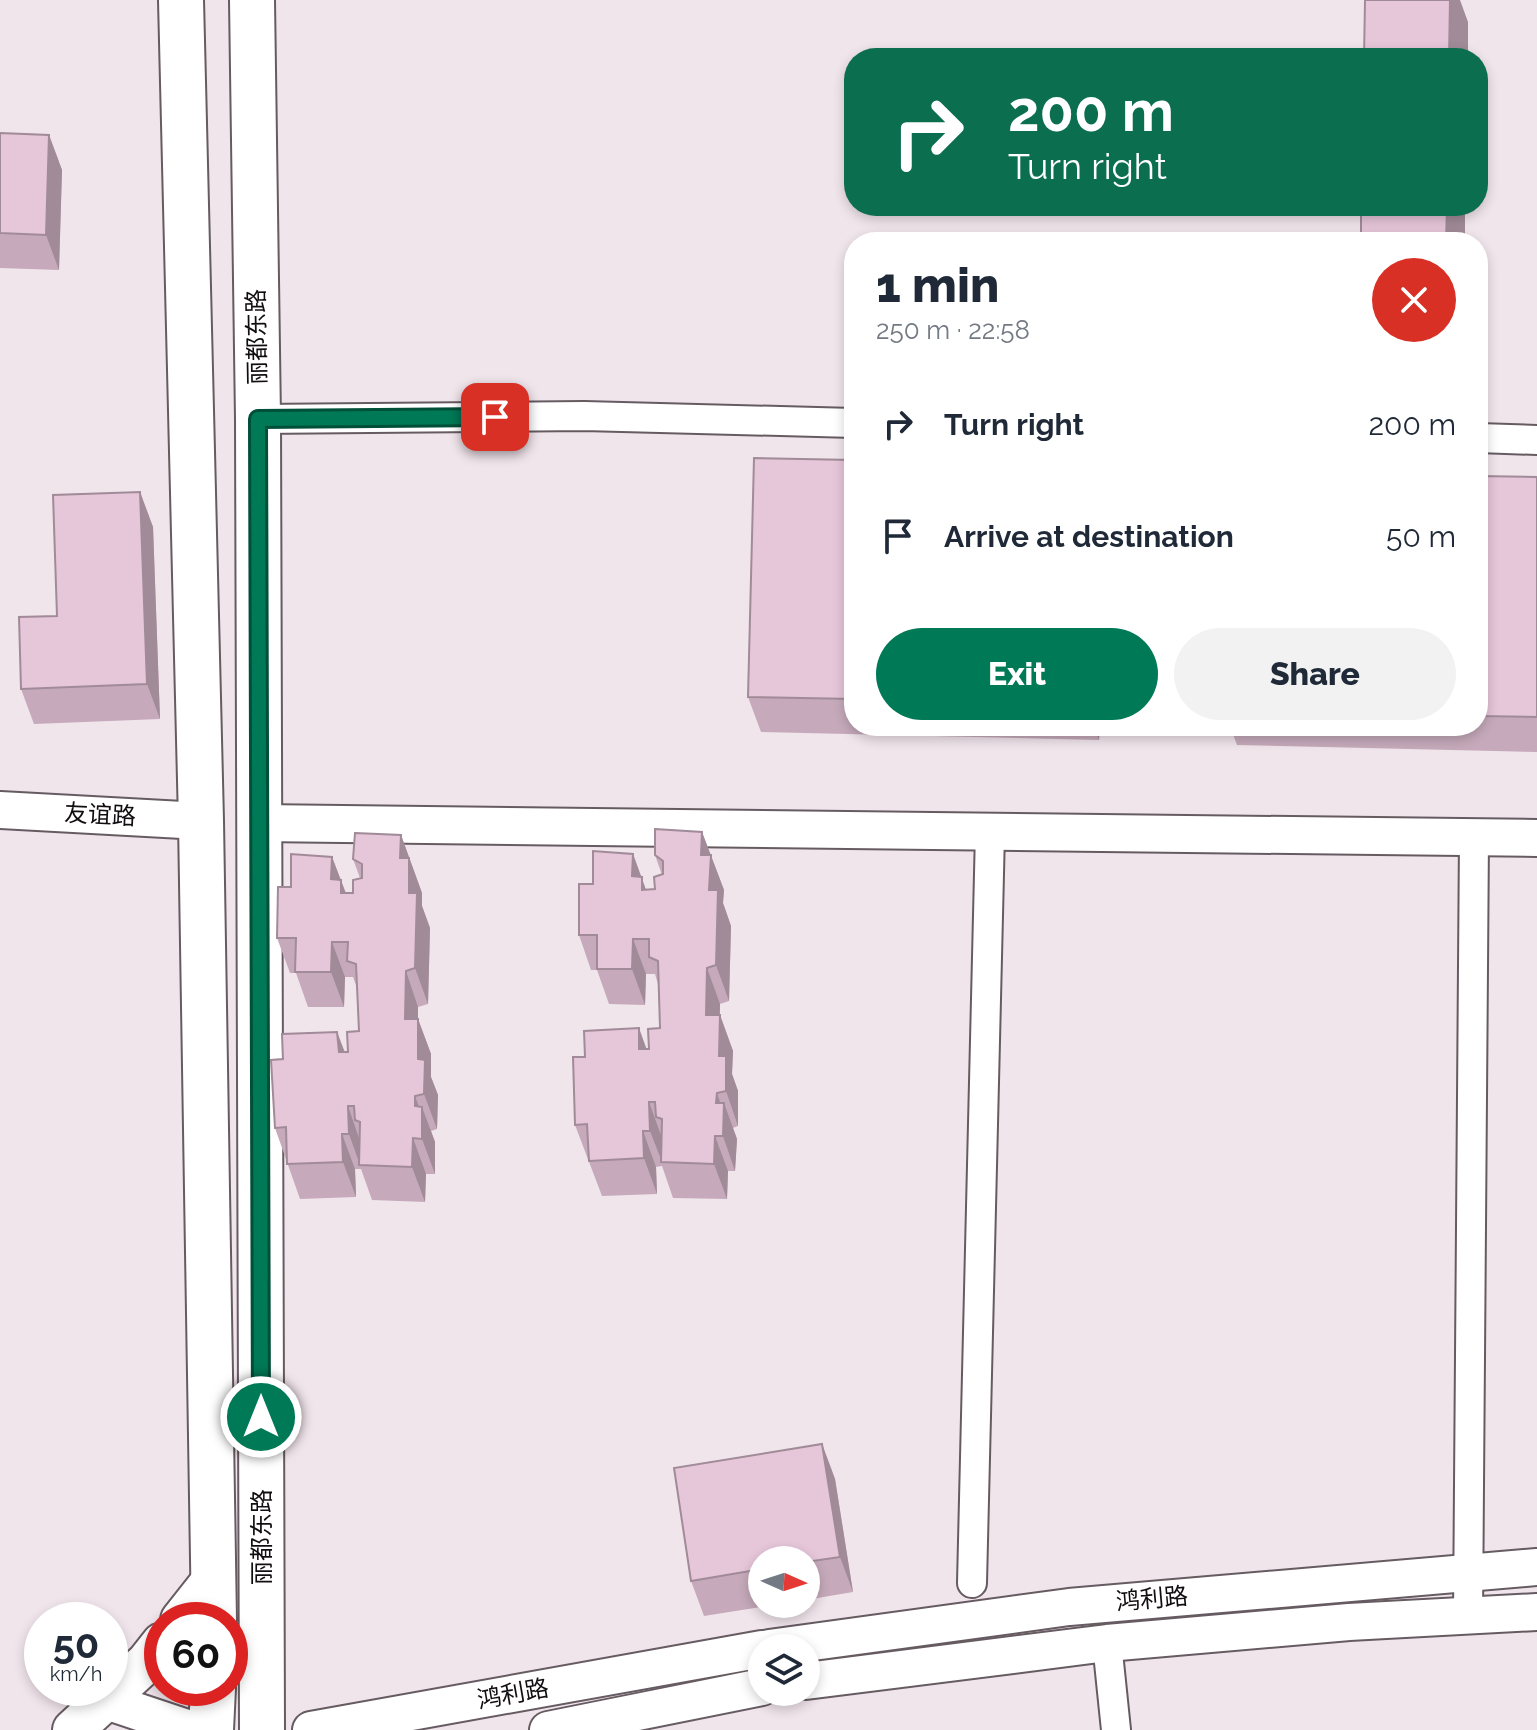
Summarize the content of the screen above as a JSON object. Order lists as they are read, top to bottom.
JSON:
{
  "streets": {
    "main road": ["丽都东路"],
    "street": ["友谊路", "鸿利路"]
  },
  "crossings": [
    ["丽都东路", "友谊路"]
  ],
  "north": "right",
  "page": {
    "turn": ["200 m", "Turn right"],
    "heading": ["1 min", "250 m · 22:58"],
    "list": [
      {
        "name": "Turn right",
        "value": "200 m"
      },
      {
        "name": "Arrive at destination",
        "value": "50 m"
      }
    ],
    "buttons": ["Exit", "Share"],
    "speed": "50 km/h",
    "limit": "60"
  }
}
